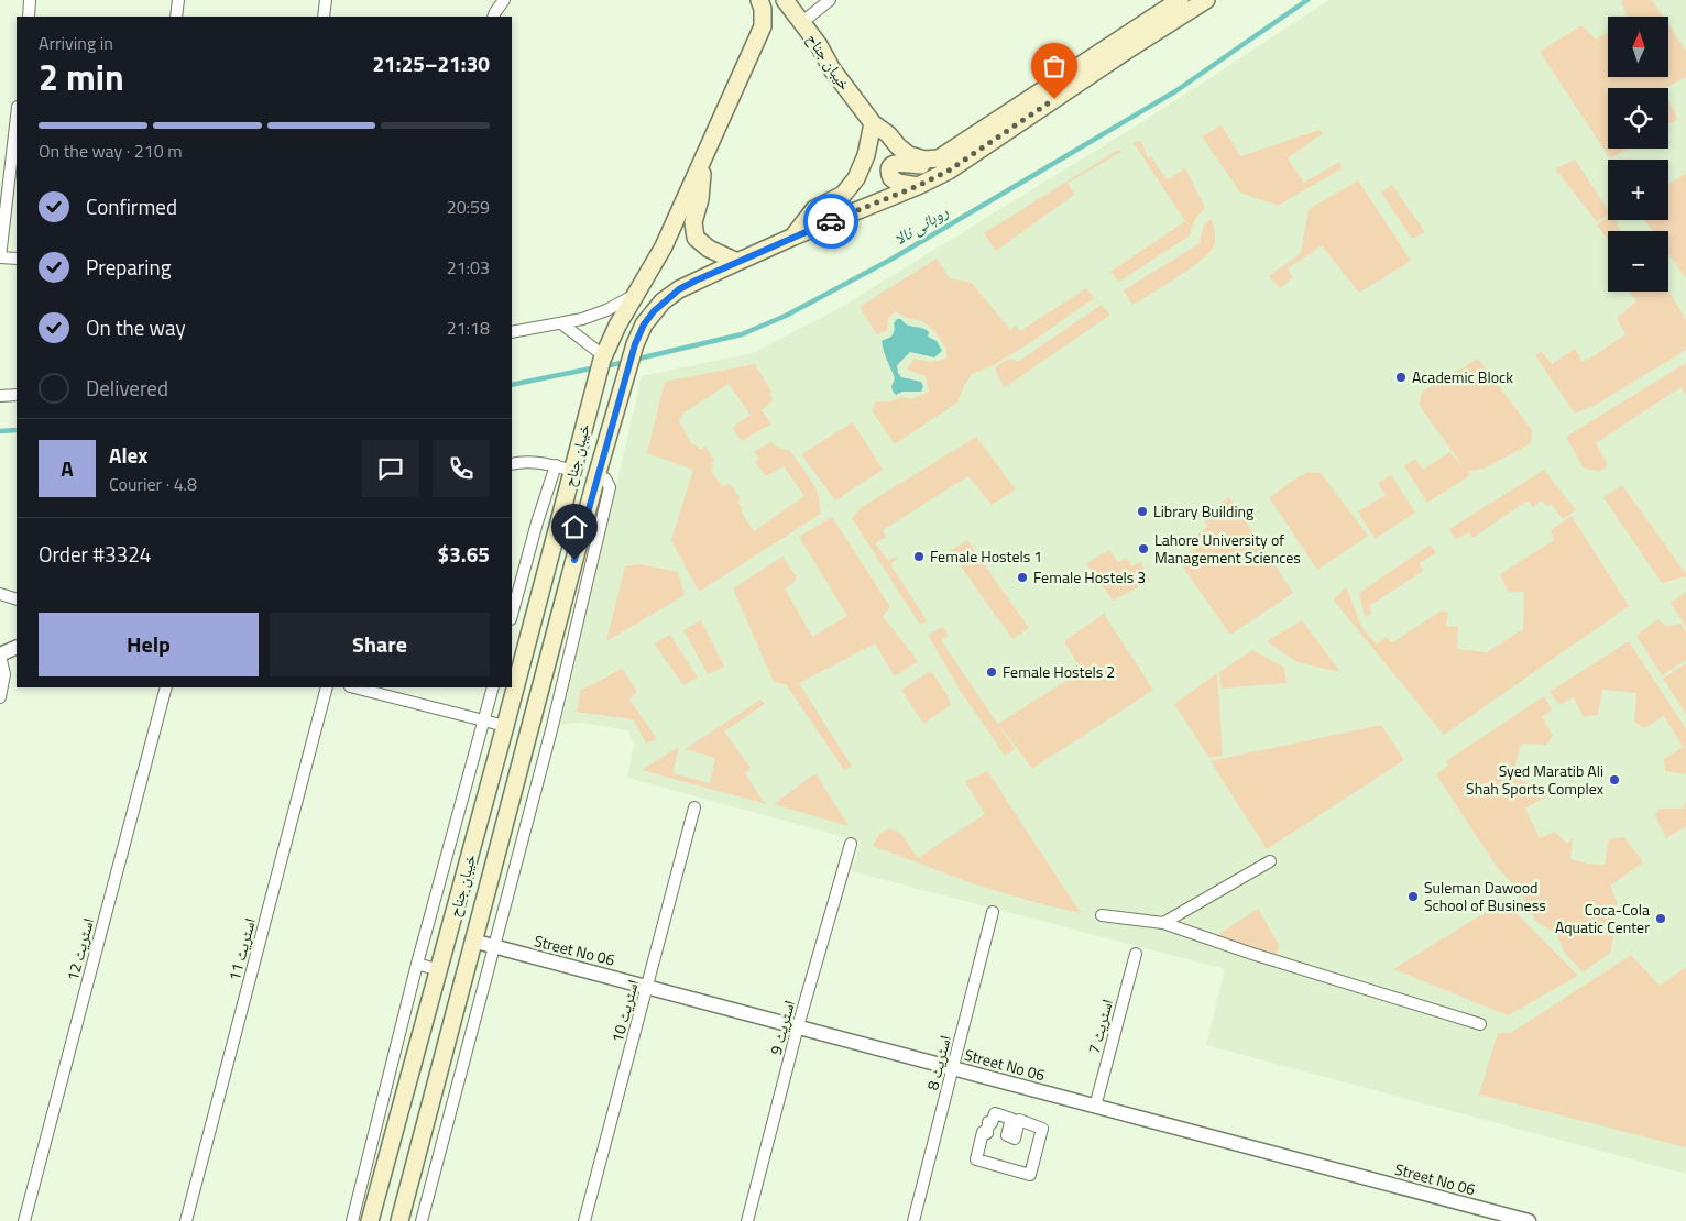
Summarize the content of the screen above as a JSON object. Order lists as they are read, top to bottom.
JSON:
{
  "streets": {
    "main road": ["خیبان جناح"],
    "street": [
      "اسٹریٹ 12",
      "اسٹریٹ 11",
      "Street No 06",
      "اسٹریٹ 10",
      "اسٹریٹ 7",
      "اسٹریٹ 9",
      "اسٹریٹ 8"
    ]
  },
  "crossings": [
    ["خیبان جناح", "Street No 06"],
    ["Street No 06", "اسٹریٹ 10"],
    ["Street No 06", "اسٹریٹ 7"],
    ["Street No 06", "اسٹریٹ 9"],
    ["Street No 06", "اسٹریٹ 8"]
  ],
  "water": ["روہائی نالا"],
  "places": [
    "Academic Block",
    "Library Building",
    "Lahore University of Management Sciences",
    "Female Hostels 1",
    "Female Hostels 3",
    "Female Hostels 2",
    "Syed Maratib Ali Shah Sports Complex",
    "Suleman Dawood School of Business",
    "Coca-Cola Aquatic Center"
  ],
  "north": "top",
  "page": {
    "map_buttons": ["+", "−"],
    "heading": ["2 min", "Arriving in", "21:25–21:30"],
    "panel": [
      "Alex",
      "Courier · 4.8",
      "Order #3324",
      "$3.65"
    ],
    "bar": "On the way · 210 m",
    "list": [
      ["Confirmed", "20:59"],
      ["Preparing", "21:03"],
      ["On the way", "21:18"],
      "Delivered"
    ],
    "round": "A",
    "buttons": ["Help", "Share"]
  }
}
